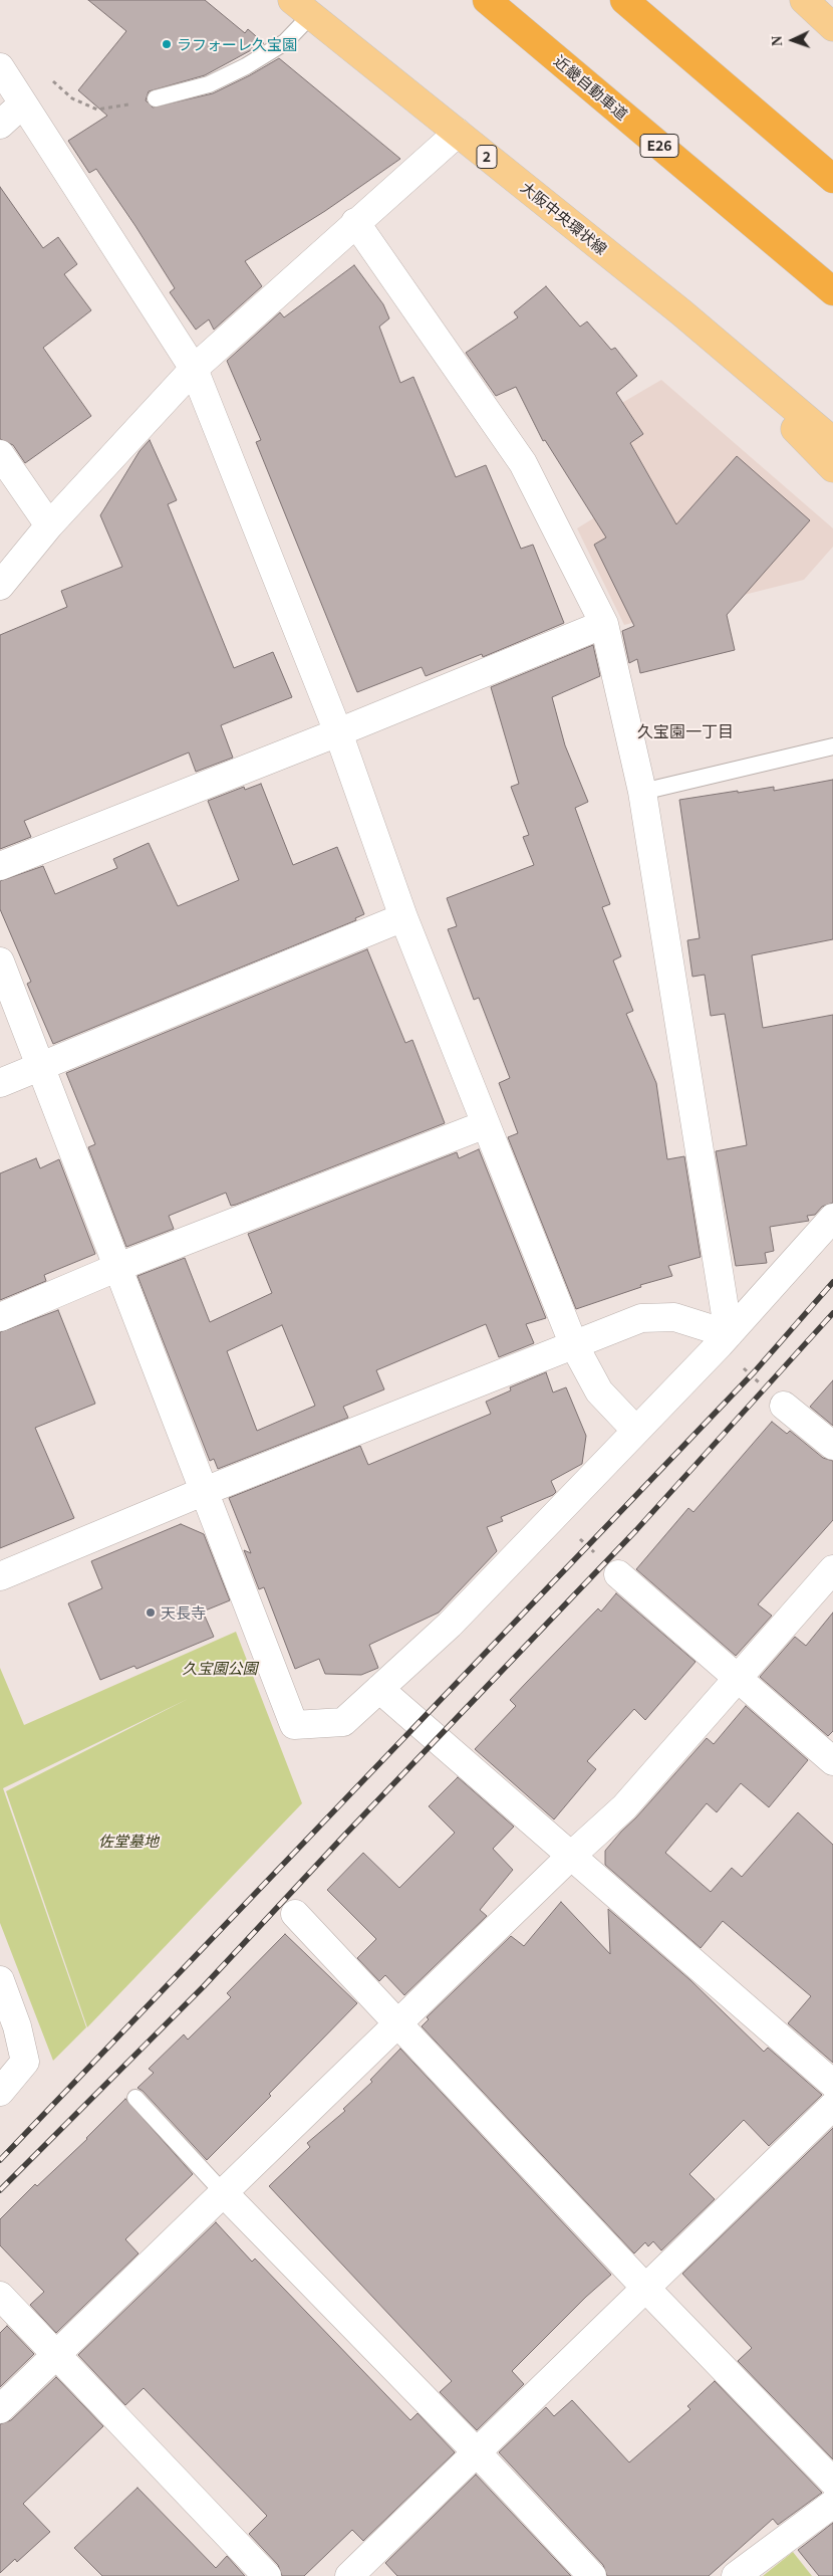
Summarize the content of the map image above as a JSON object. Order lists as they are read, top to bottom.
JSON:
{
  "streets": {
    "highway": ["近畿自動車道", "E26"],
    "main road": ["2", "大阪中央環状線"]
  },
  "districts": ["久宝園一丁目"],
  "parks": ["久宝園公園", "佐堂墓地"],
  "places": ["ラフォーレ久宝園", "天長寺"],
  "north": "left"
}
